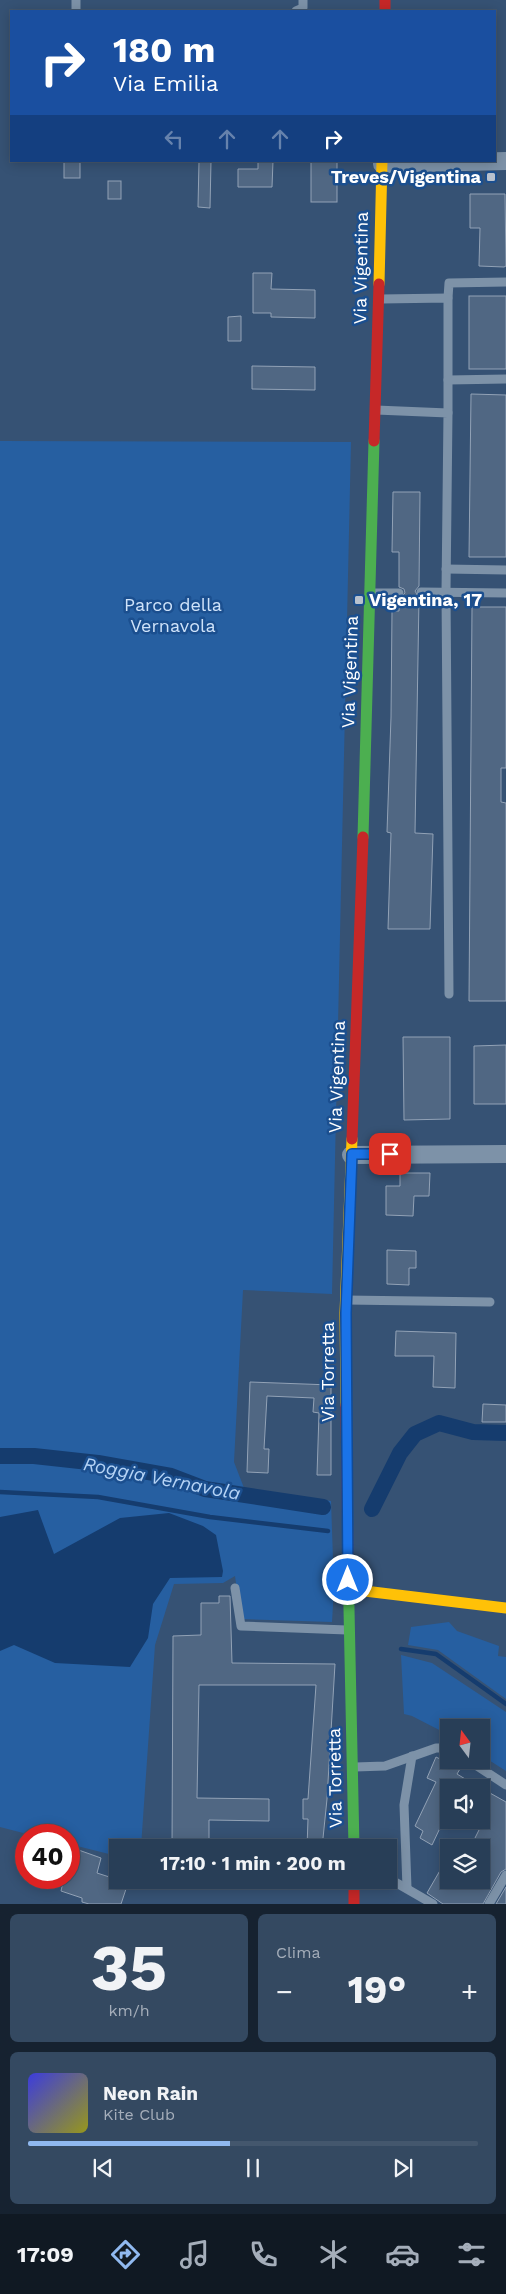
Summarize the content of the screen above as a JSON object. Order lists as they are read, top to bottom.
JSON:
{
  "streets": {
    "street": ["Via Vigentina", "Via Torretta"]
  },
  "crossings": [
    ["Via Vigentina", "Via Torretta"]
  ],
  "water": ["Roggia Vernavola"],
  "parks": ["Parco della Vernavola"],
  "places": {
    "transit": ["Treves/Vigentina", "Vigentina, 17"]
  },
  "north": "top",
  "page": {
    "turn": ["180 m", "Via Emilia"],
    "limit": "40",
    "trip": "17:10 · 1 min · 200 m",
    "tile": [
      ["35", "km/h"],
      "Clima"
    ],
    "heat": ["−", "19°", "+"],
    "song": ["Neon Rain", "Kite Club"],
    "tabs": "17:09"
  }
}
